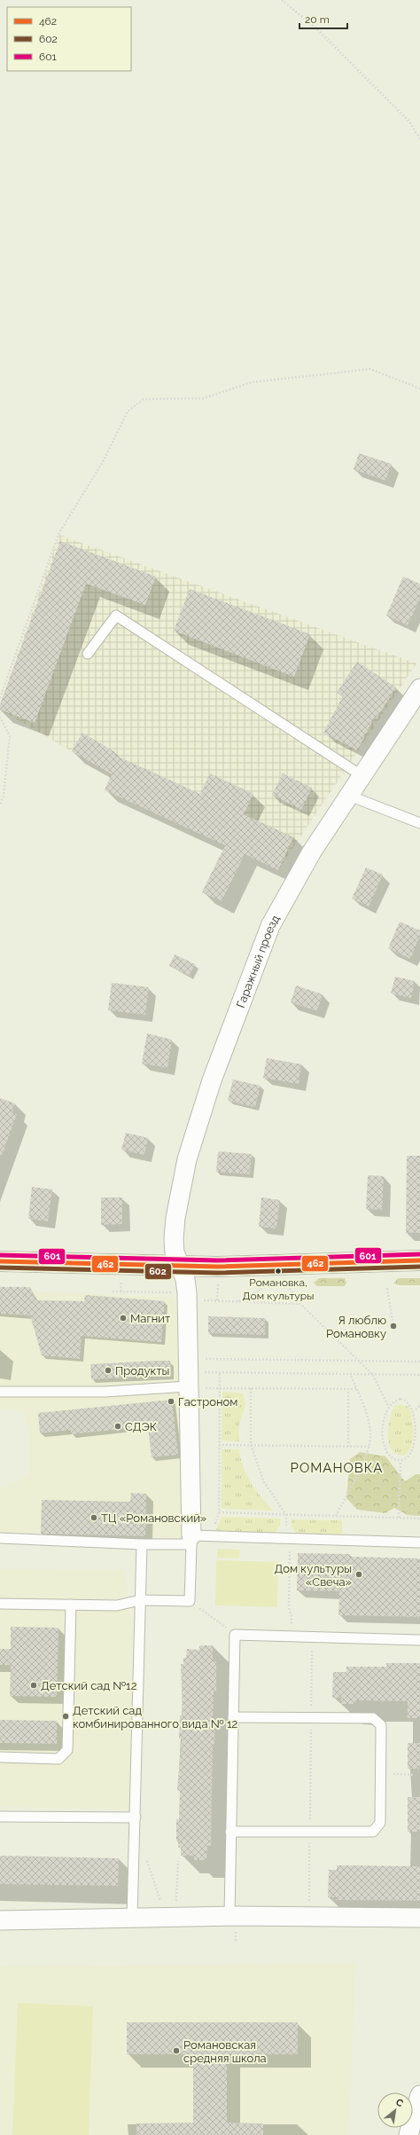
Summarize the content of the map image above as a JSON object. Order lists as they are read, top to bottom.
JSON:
{
  "streets": {
    "street": ["Гаражный проезд"]
  },
  "districts": ["РОМАНОВКА"],
  "places": [
    "Романовка, Дом культуры",
    "Магнит",
    "Я люблю Романовку",
    "Продукты",
    "Гастроном",
    "СДЭК",
    "ТЦ «Романовский»",
    "Дом культуры «Свеча»",
    "Детский сад №12",
    "Детский сад комбинированного вида № 12",
    "Романовская средняя школа"
  ],
  "lines": ["transit line 601", "transit line 462", "transit line 602"],
  "legend": ["462", "602", "601"],
  "scale_bar": "20 m",
  "north": "top right"
}
